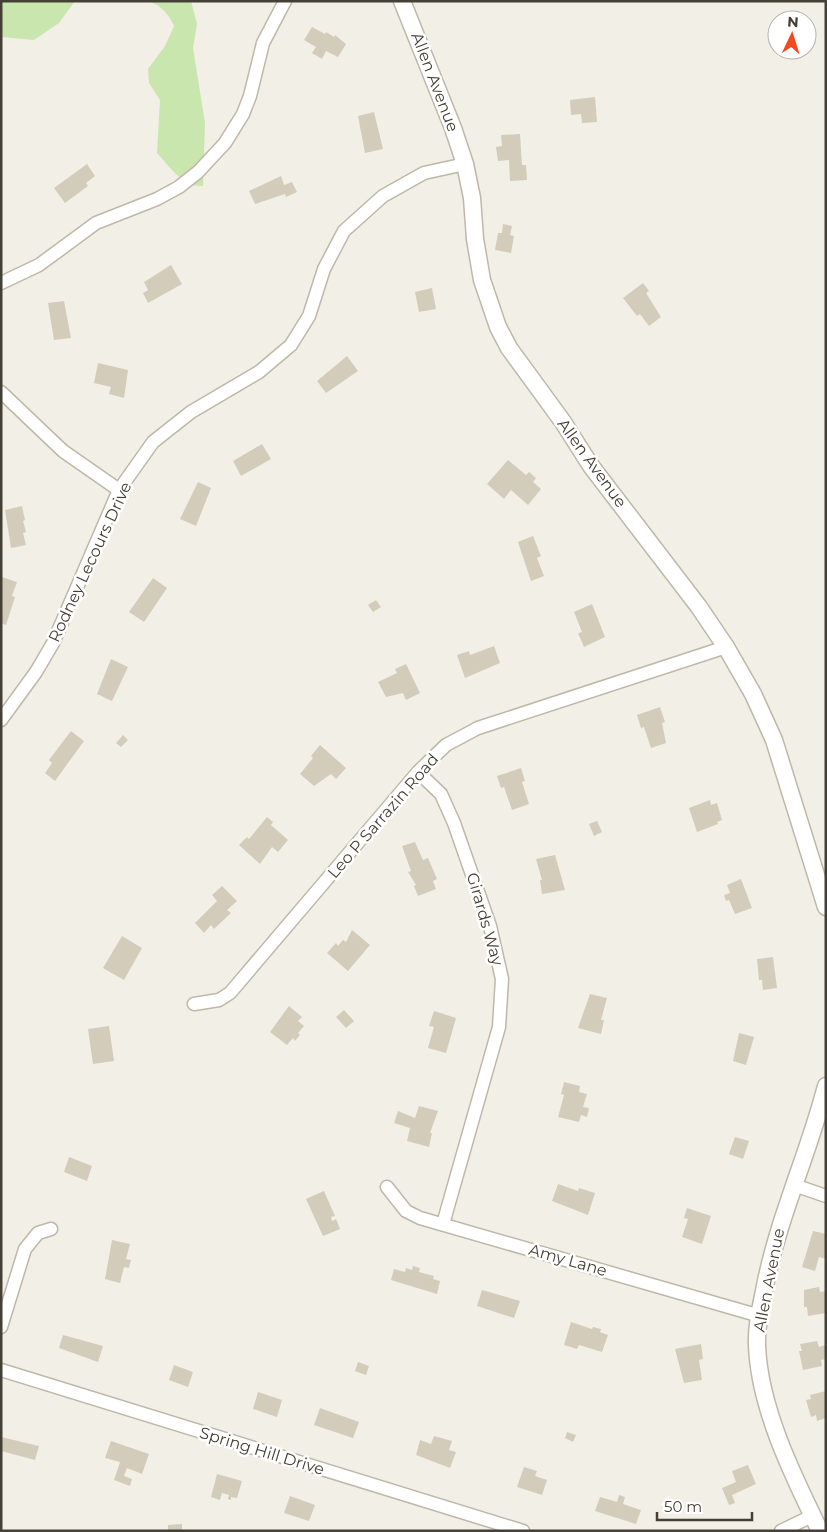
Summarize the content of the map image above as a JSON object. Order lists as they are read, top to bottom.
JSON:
{
  "streets": {
    "street": [
      "Allen Avenue",
      "Rodney Lecours Drive",
      "Leo P Sarrazin Road",
      "Girards Way",
      "Amy Lane",
      "Spring Hill Drive"
    ]
  },
  "crossings": [
    ["Allen Avenue", "Rodney Lecours Drive"],
    ["Allen Avenue", "Leo P Sarrazin Road"],
    ["Allen Avenue", "Amy Lane"],
    ["Leo P Sarrazin Road", "Girards Way"],
    ["Girards Way", "Amy Lane"]
  ],
  "scale_bar": "50 m",
  "north": "top"
}
